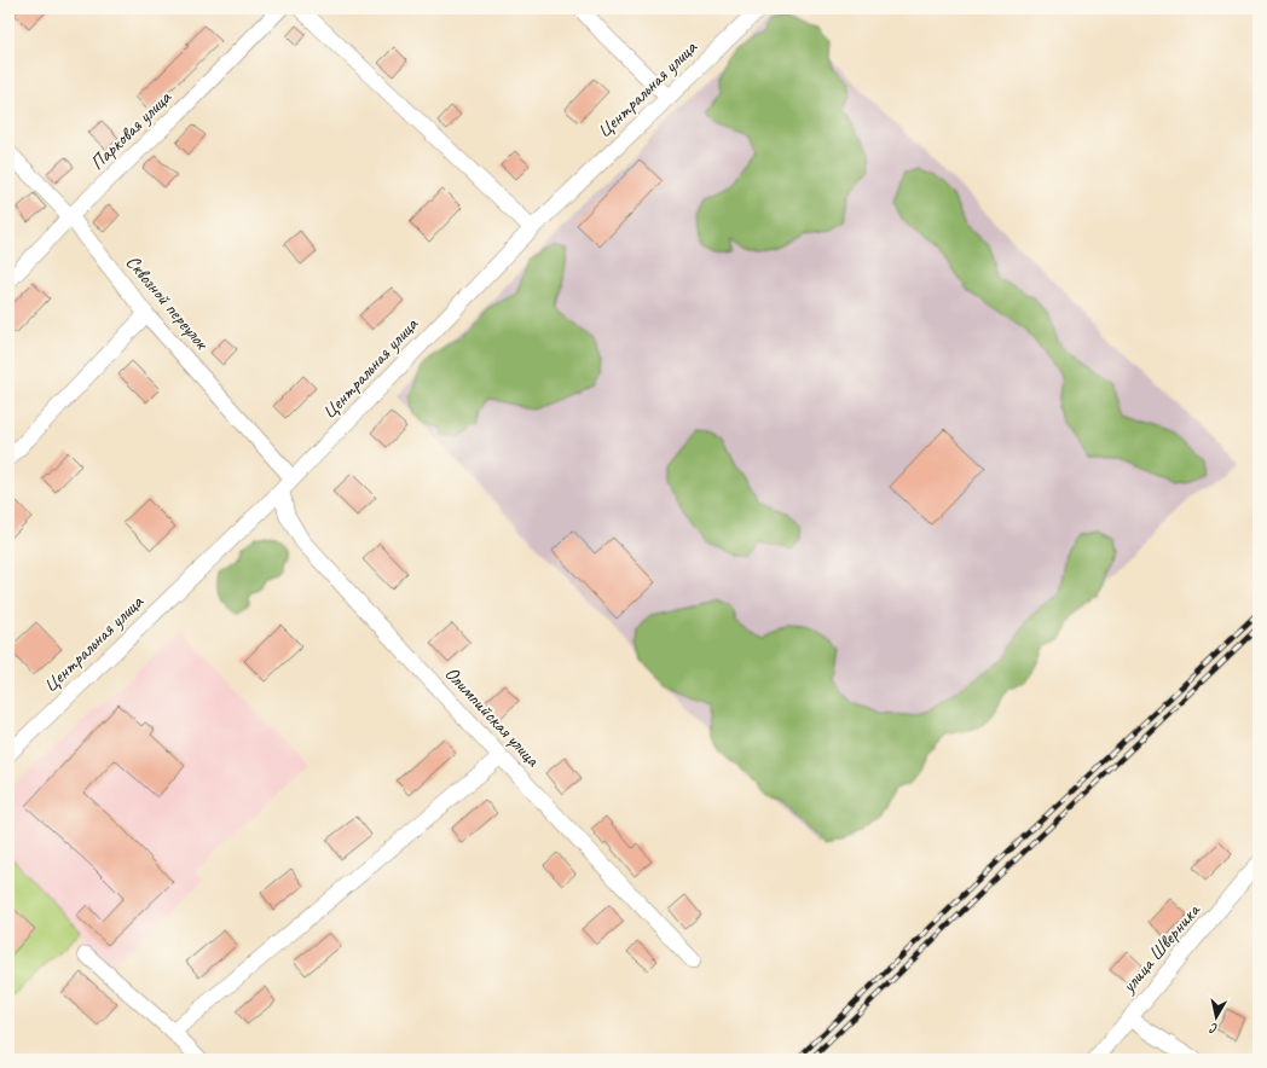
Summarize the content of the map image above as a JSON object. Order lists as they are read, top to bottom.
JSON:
{
  "streets": {
    "street": [
      "Центральная улица",
      "Парковая улица",
      "Сквозной переулок",
      "Олимпийская улица",
      "улица Шверника"
    ]
  },
  "crossings": [
    ["Центральная улица", "Сквозной переулок"],
    ["Центральная улица", "Олимпийская улица"],
    ["Парковая улица", "Сквозной переулок"],
    ["Сквозной переулок", "Олимпийская улица"]
  ],
  "north": "bottom"
}
